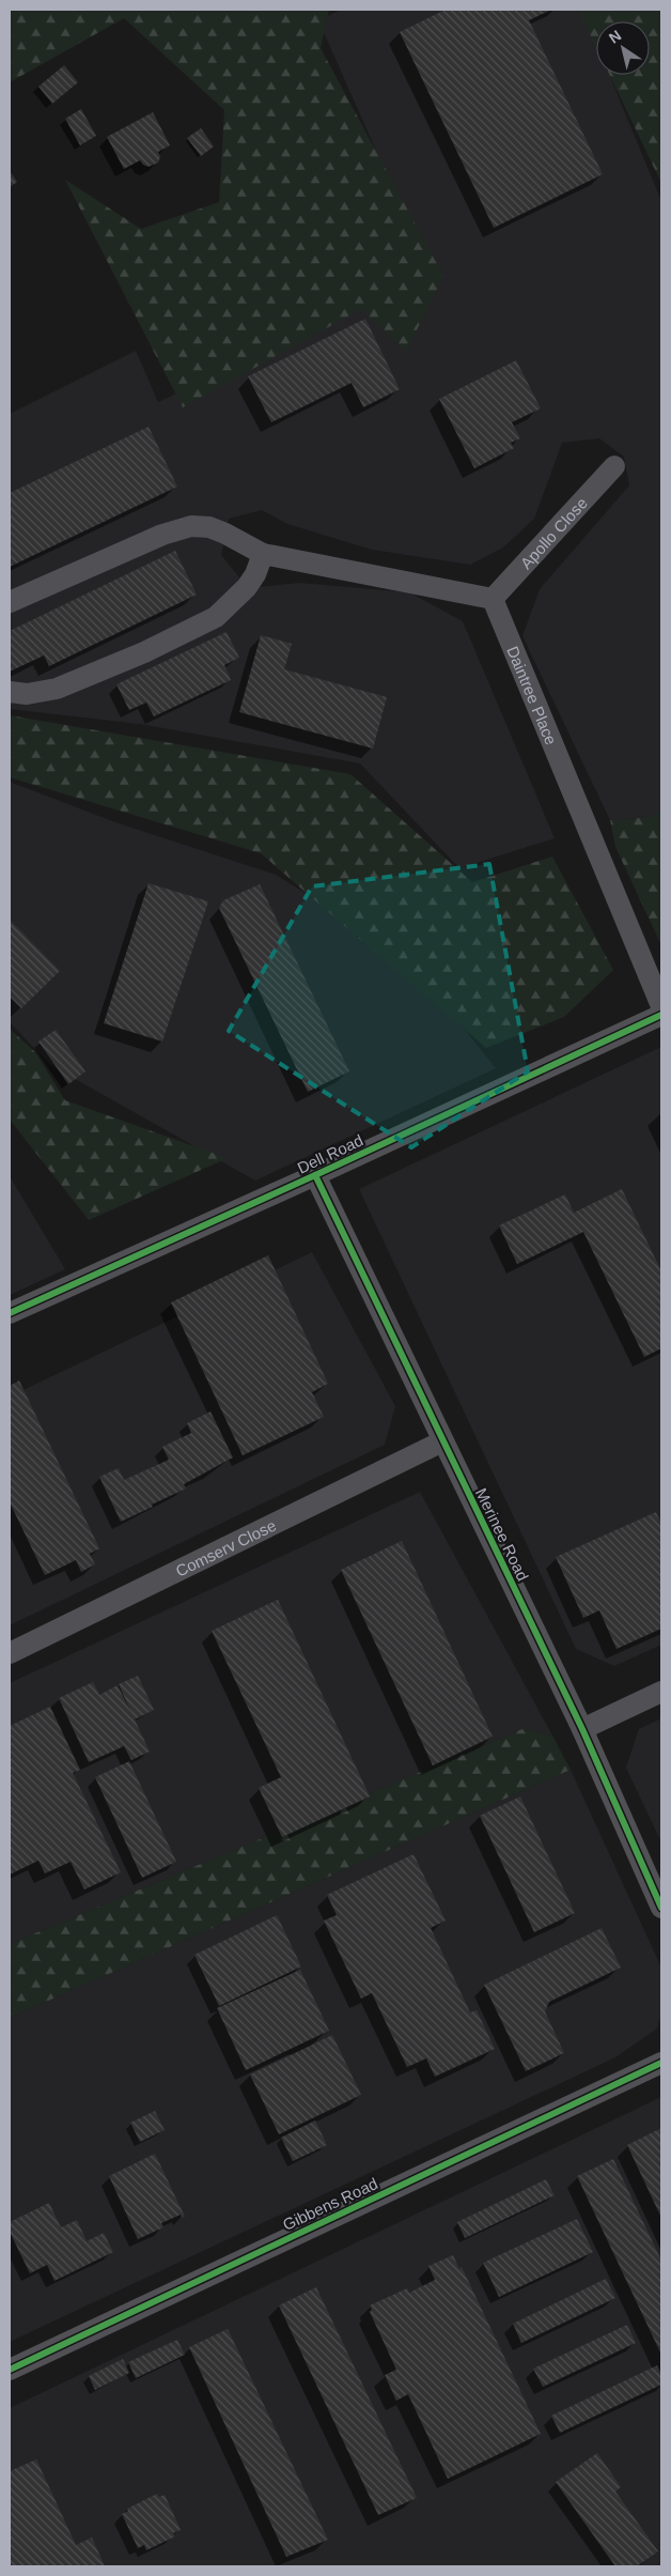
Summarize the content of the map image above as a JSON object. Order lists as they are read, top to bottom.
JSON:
{
  "streets": {
    "street": [
      "Apollo Close",
      "Daintree Place",
      "Dell Road",
      "Merinee Road",
      "Comserv Close",
      "Gibbens Road"
    ]
  },
  "crossings": [
    ["Apollo Close", "Daintree Place"],
    ["Dell Road", "Merinee Road"],
    ["Merinee Road", "Comserv Close"]
  ],
  "north": "top left"
}
